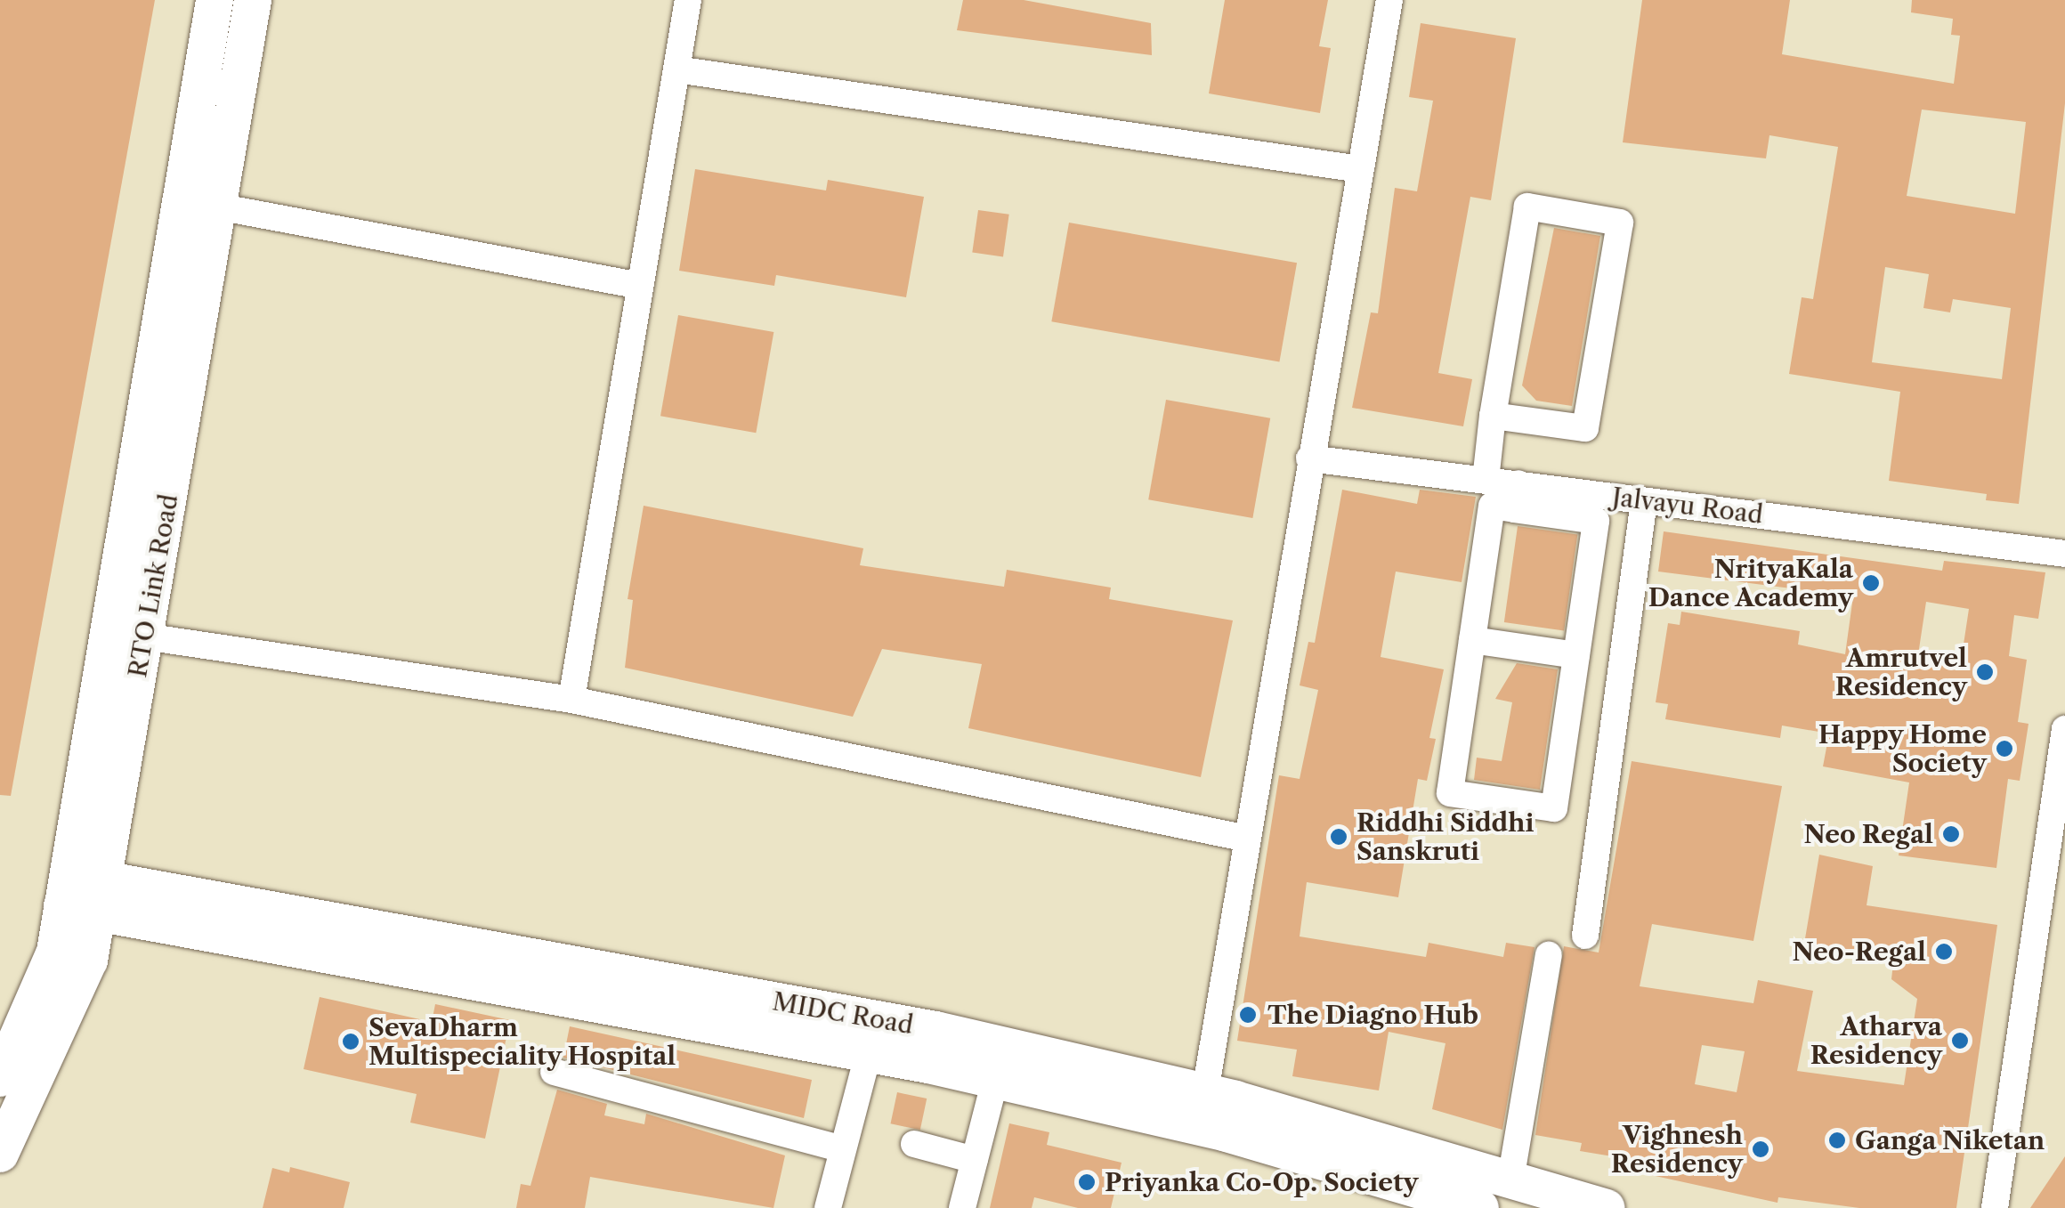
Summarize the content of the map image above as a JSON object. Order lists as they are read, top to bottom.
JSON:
{
  "streets": {
    "main road": ["RTO Link Road", "MIDC Road"],
    "street": ["Jalvayu Road"]
  },
  "crossings": [
    ["RTO Link Road", "MIDC Road"]
  ],
  "places": [
    "NrityaKala Dance Academy",
    "Amrutvel Residency",
    "Happy Home Society",
    "Neo Regal",
    "Riddhi Siddhi Sanskruti",
    "Neo-Regal",
    "The Diagno Hub",
    "Atharva Residency",
    "SevaDharm Multispeciality Hospital",
    "Ganga Niketan",
    "Vighnesh Residency",
    "Priyanka Co-Op. Society"
  ]
}
